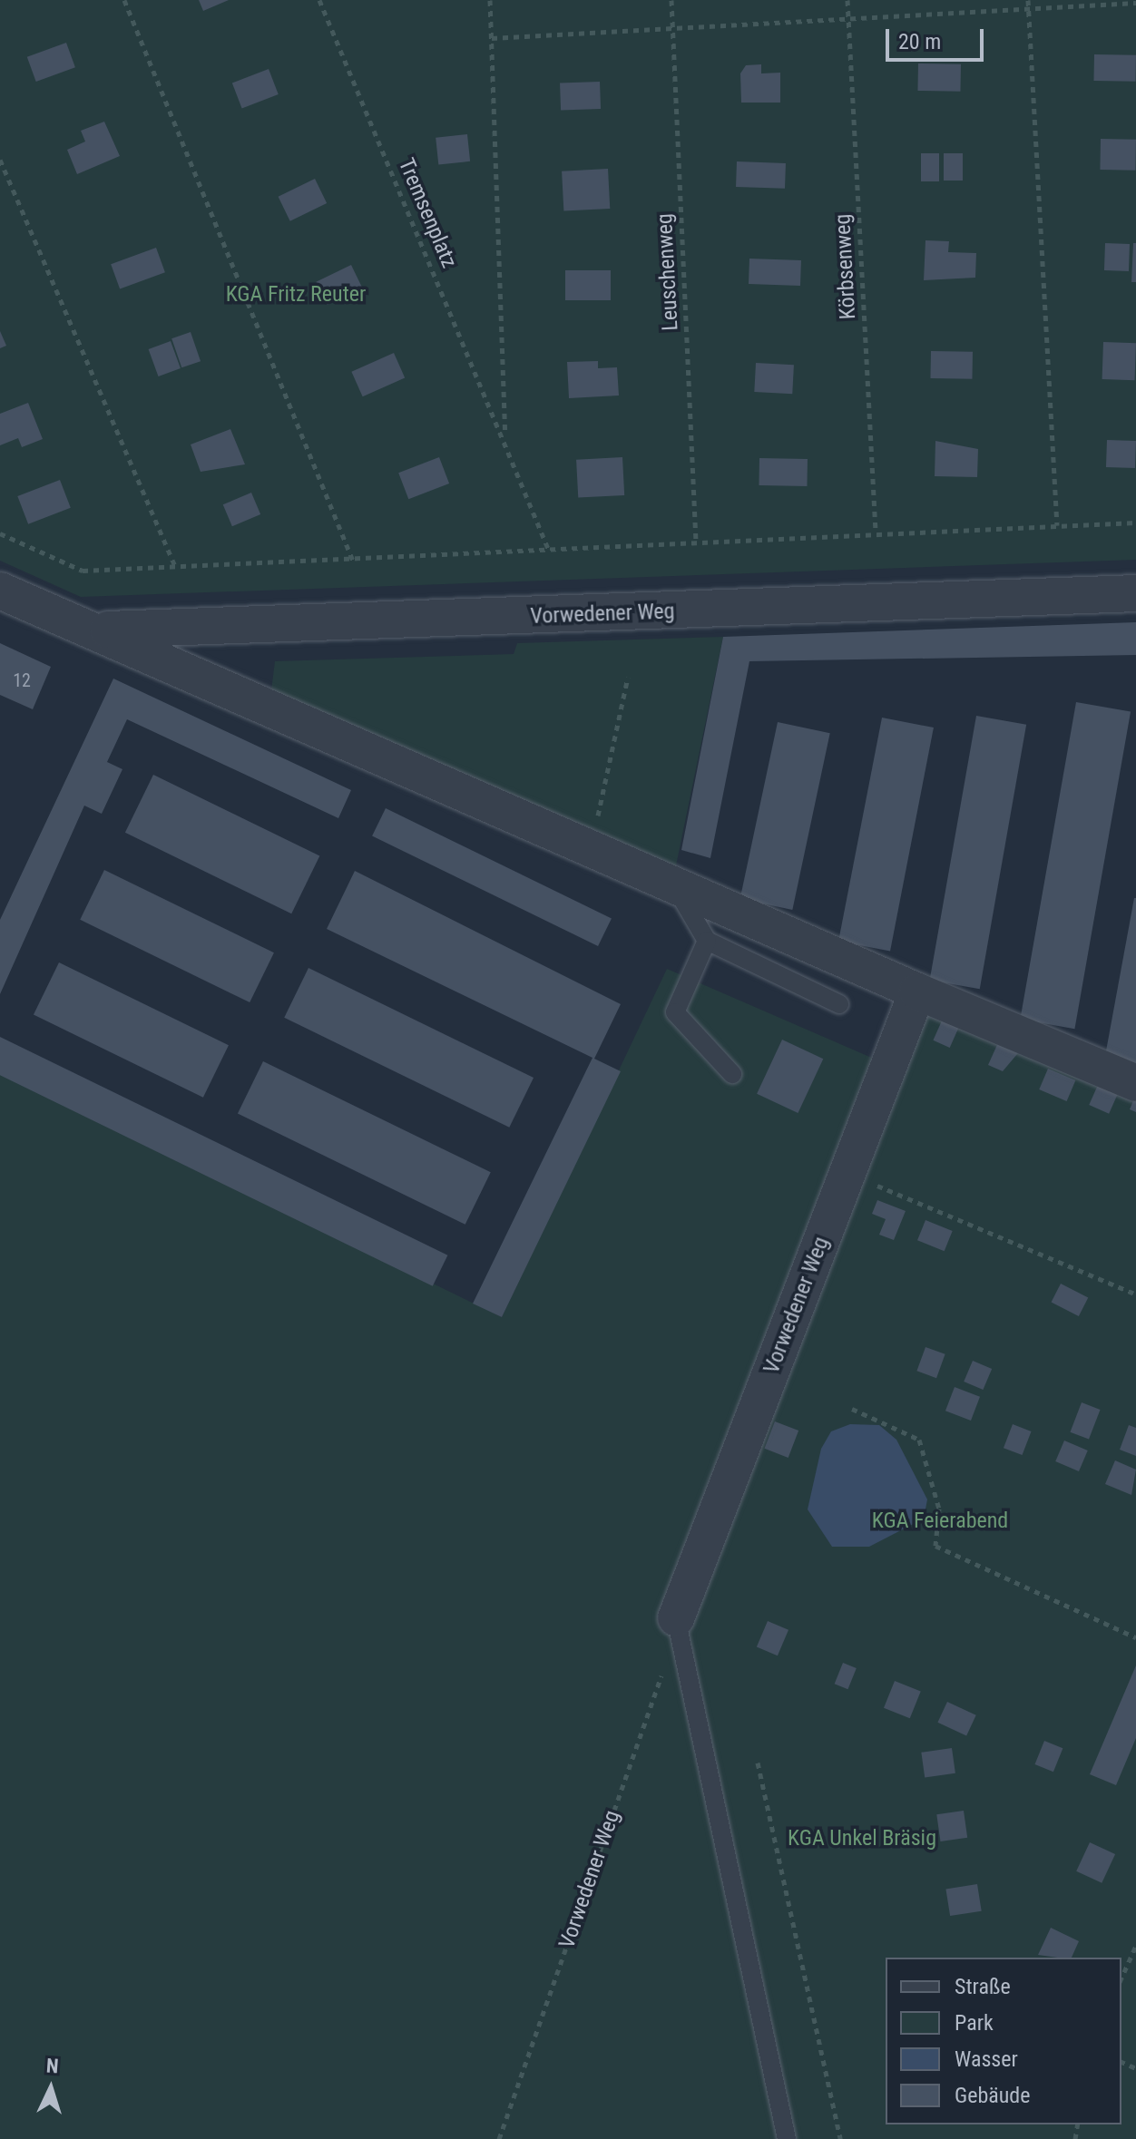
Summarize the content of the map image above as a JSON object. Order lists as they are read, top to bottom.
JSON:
{
  "streets": {
    "street": ["Vorwedener Weg"],
    "path": ["Tremsenplatz", "Körbsenweg", "Leuschenweg"]
  },
  "parks": ["KGA Fritz Reuter", "KGA Feierabend", "KGA Unkel Bräsig"],
  "house_numbers": ["12"],
  "legend": [
    "Straße",
    "Park",
    "Wasser",
    "Gebäude"
  ],
  "scale_bar": "20 m",
  "north": "top"
}
